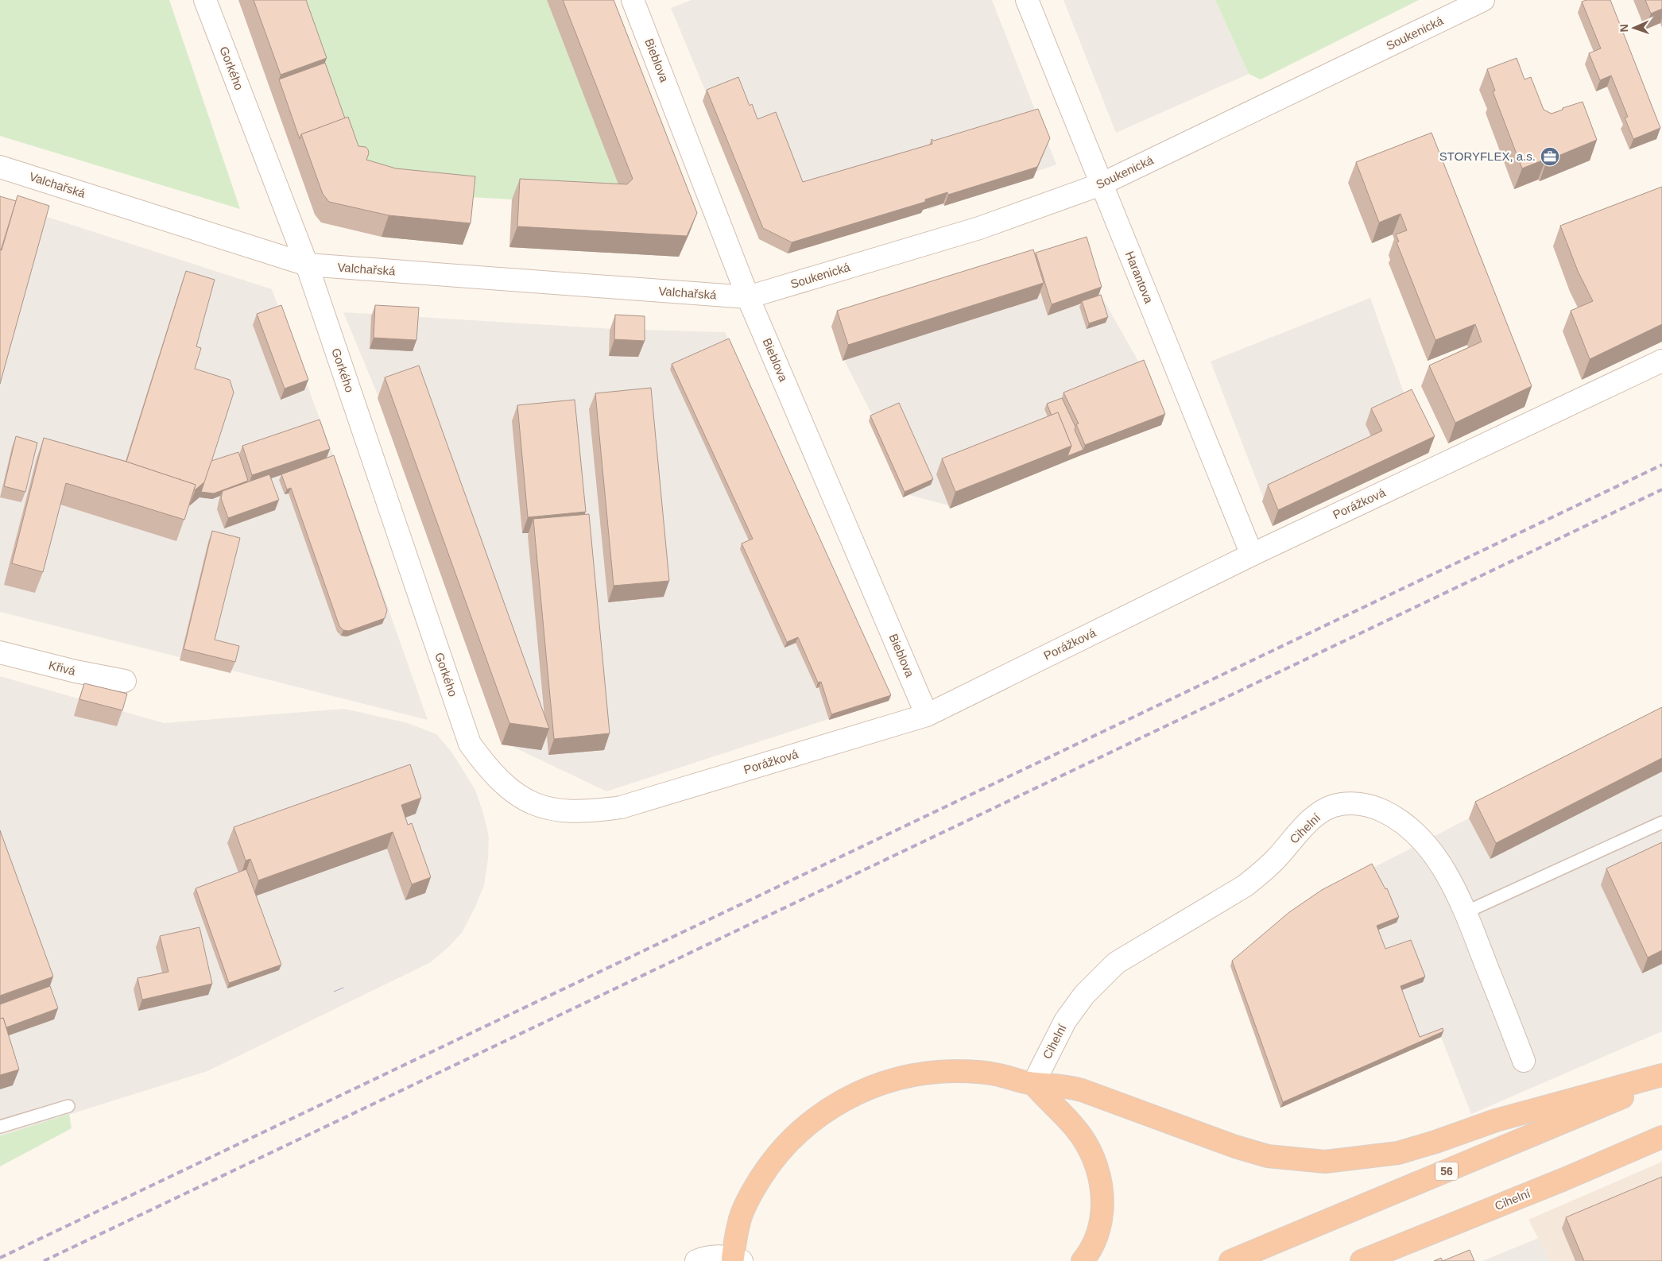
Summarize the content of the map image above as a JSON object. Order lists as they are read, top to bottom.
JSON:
{
  "streets": {
    "highway": ["Cihelní", "56"],
    "street": [
      "Soukenická",
      "Bieblova",
      "Gorkého",
      "Valchařská",
      "Harantova",
      "Porážková",
      "Křivá"
    ]
  },
  "crossings": [
    ["Soukenická", "Bieblova"],
    ["Soukenická", "Valchařská"],
    ["Soukenická", "Harantova"],
    ["Bieblova", "Valchařská"],
    ["Bieblova", "Porážková"],
    ["Gorkého", "Valchařská"],
    ["Gorkého", "Porážková"],
    ["Harantova", "Porážková"]
  ],
  "places": {
    "office": ["STORYFLEX, a.s."]
  },
  "north": "left"
}
